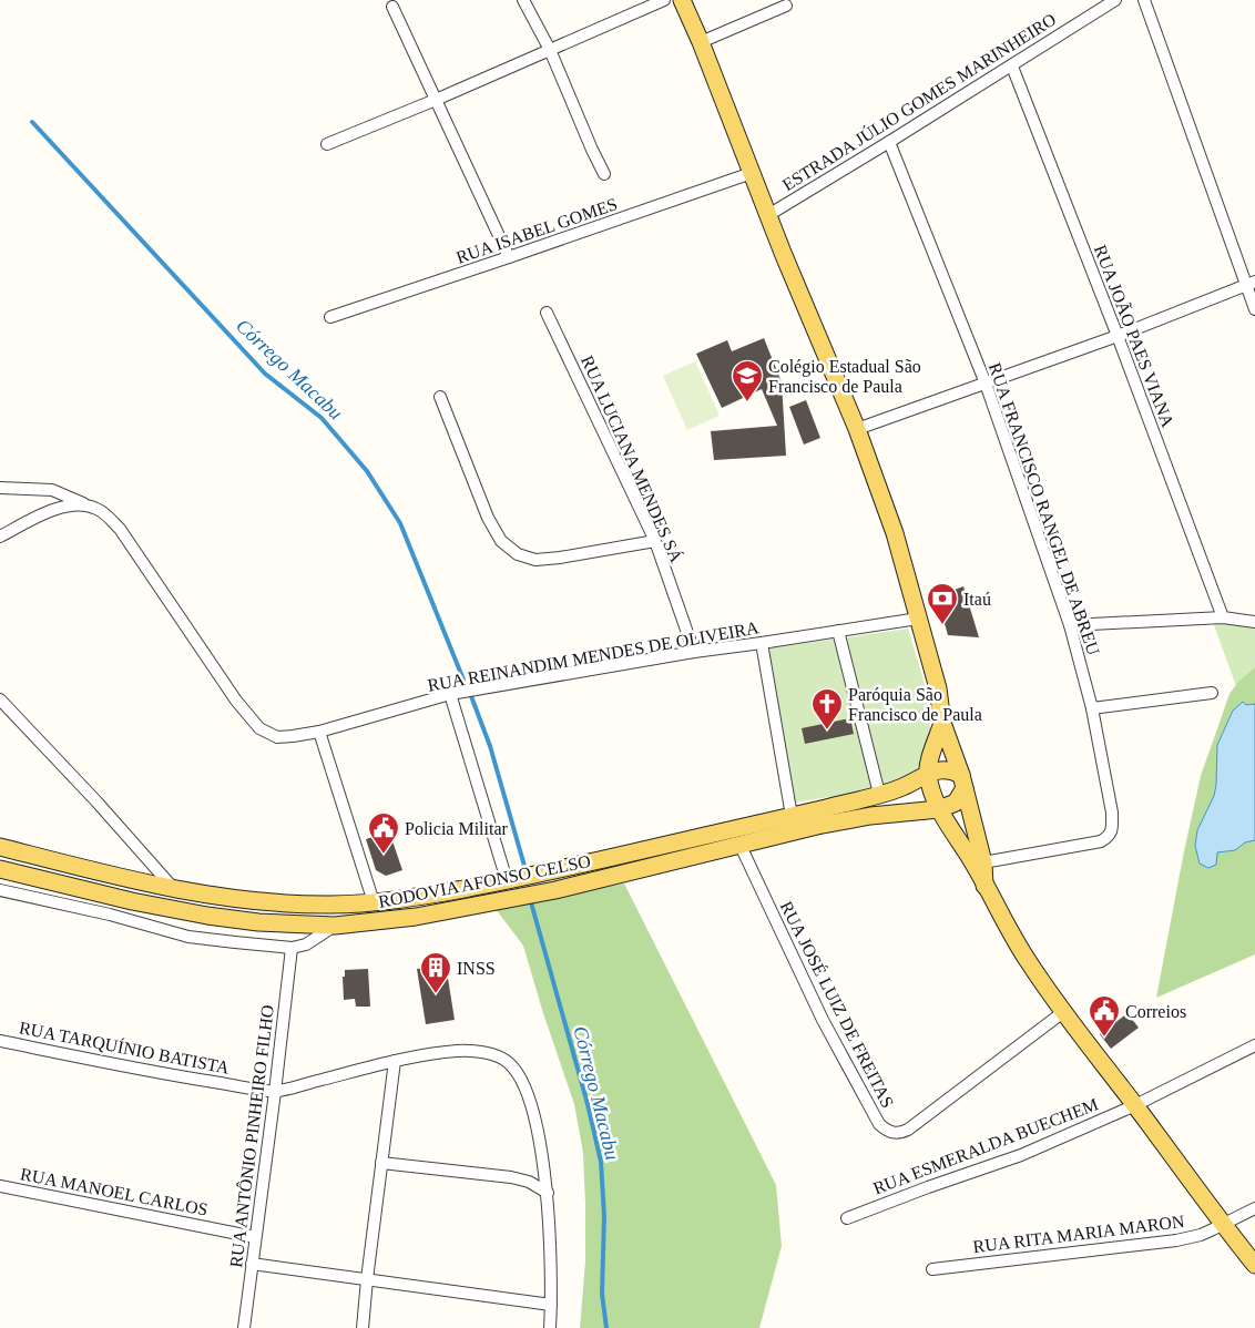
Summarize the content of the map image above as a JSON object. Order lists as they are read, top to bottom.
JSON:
{
  "streets": {
    "main road": ["RODOVIA AFONSO CELSO"],
    "street": [
      "ESTRADA JÚLIO GOMES MARINHEIRO",
      "RUA ISABEL GOMES",
      "RUA JOÃO PAES VIANA",
      "RUA LUCIANA MENDES SÁ",
      "RUA FRANCISCO RANGEL DE ABREU",
      "RUA REINANDIM MENDES DE OLIVEIRA",
      "RUA JOSÉ LUIZ DE FREITAS",
      "RUA TARQUÍNIO BATISTA",
      "RUA ANTÔNIO PINHEIRO FILHO",
      "RUA ESMERALDA BUECHEM",
      "RUA MANOEL CARLOS",
      "RUA RITA MARIA MARON"
    ]
  },
  "crossings": [
    ["ESTRADA JÚLIO GOMES MARINHEIRO", "RUA JOÃO PAES VIANA"],
    ["ESTRADA JÚLIO GOMES MARINHEIRO", "RUA FRANCISCO RANGEL DE ABREU"],
    ["RUA LUCIANA MENDES SÁ", "RUA REINANDIM MENDES DE OLIVEIRA"],
    ["RODOVIA AFONSO CELSO", "RUA JOSÉ LUIZ DE FREITAS"],
    ["RUA TARQUÍNIO BATISTA", "RUA ANTÔNIO PINHEIRO FILHO"],
    ["RUA ANTÔNIO PINHEIRO FILHO", "RUA MANOEL CARLOS"]
  ],
  "water": ["Córrego Macabu"],
  "places": {
    "school or university": ["Colégio Estadual São Francisco de Paula"],
    "bank": ["Itaú"],
    "church": ["Paróquia São Francisco de Paula"],
    "public building": ["Policia Militar", "Correios"],
    "building": ["INSS"]
  }
}
